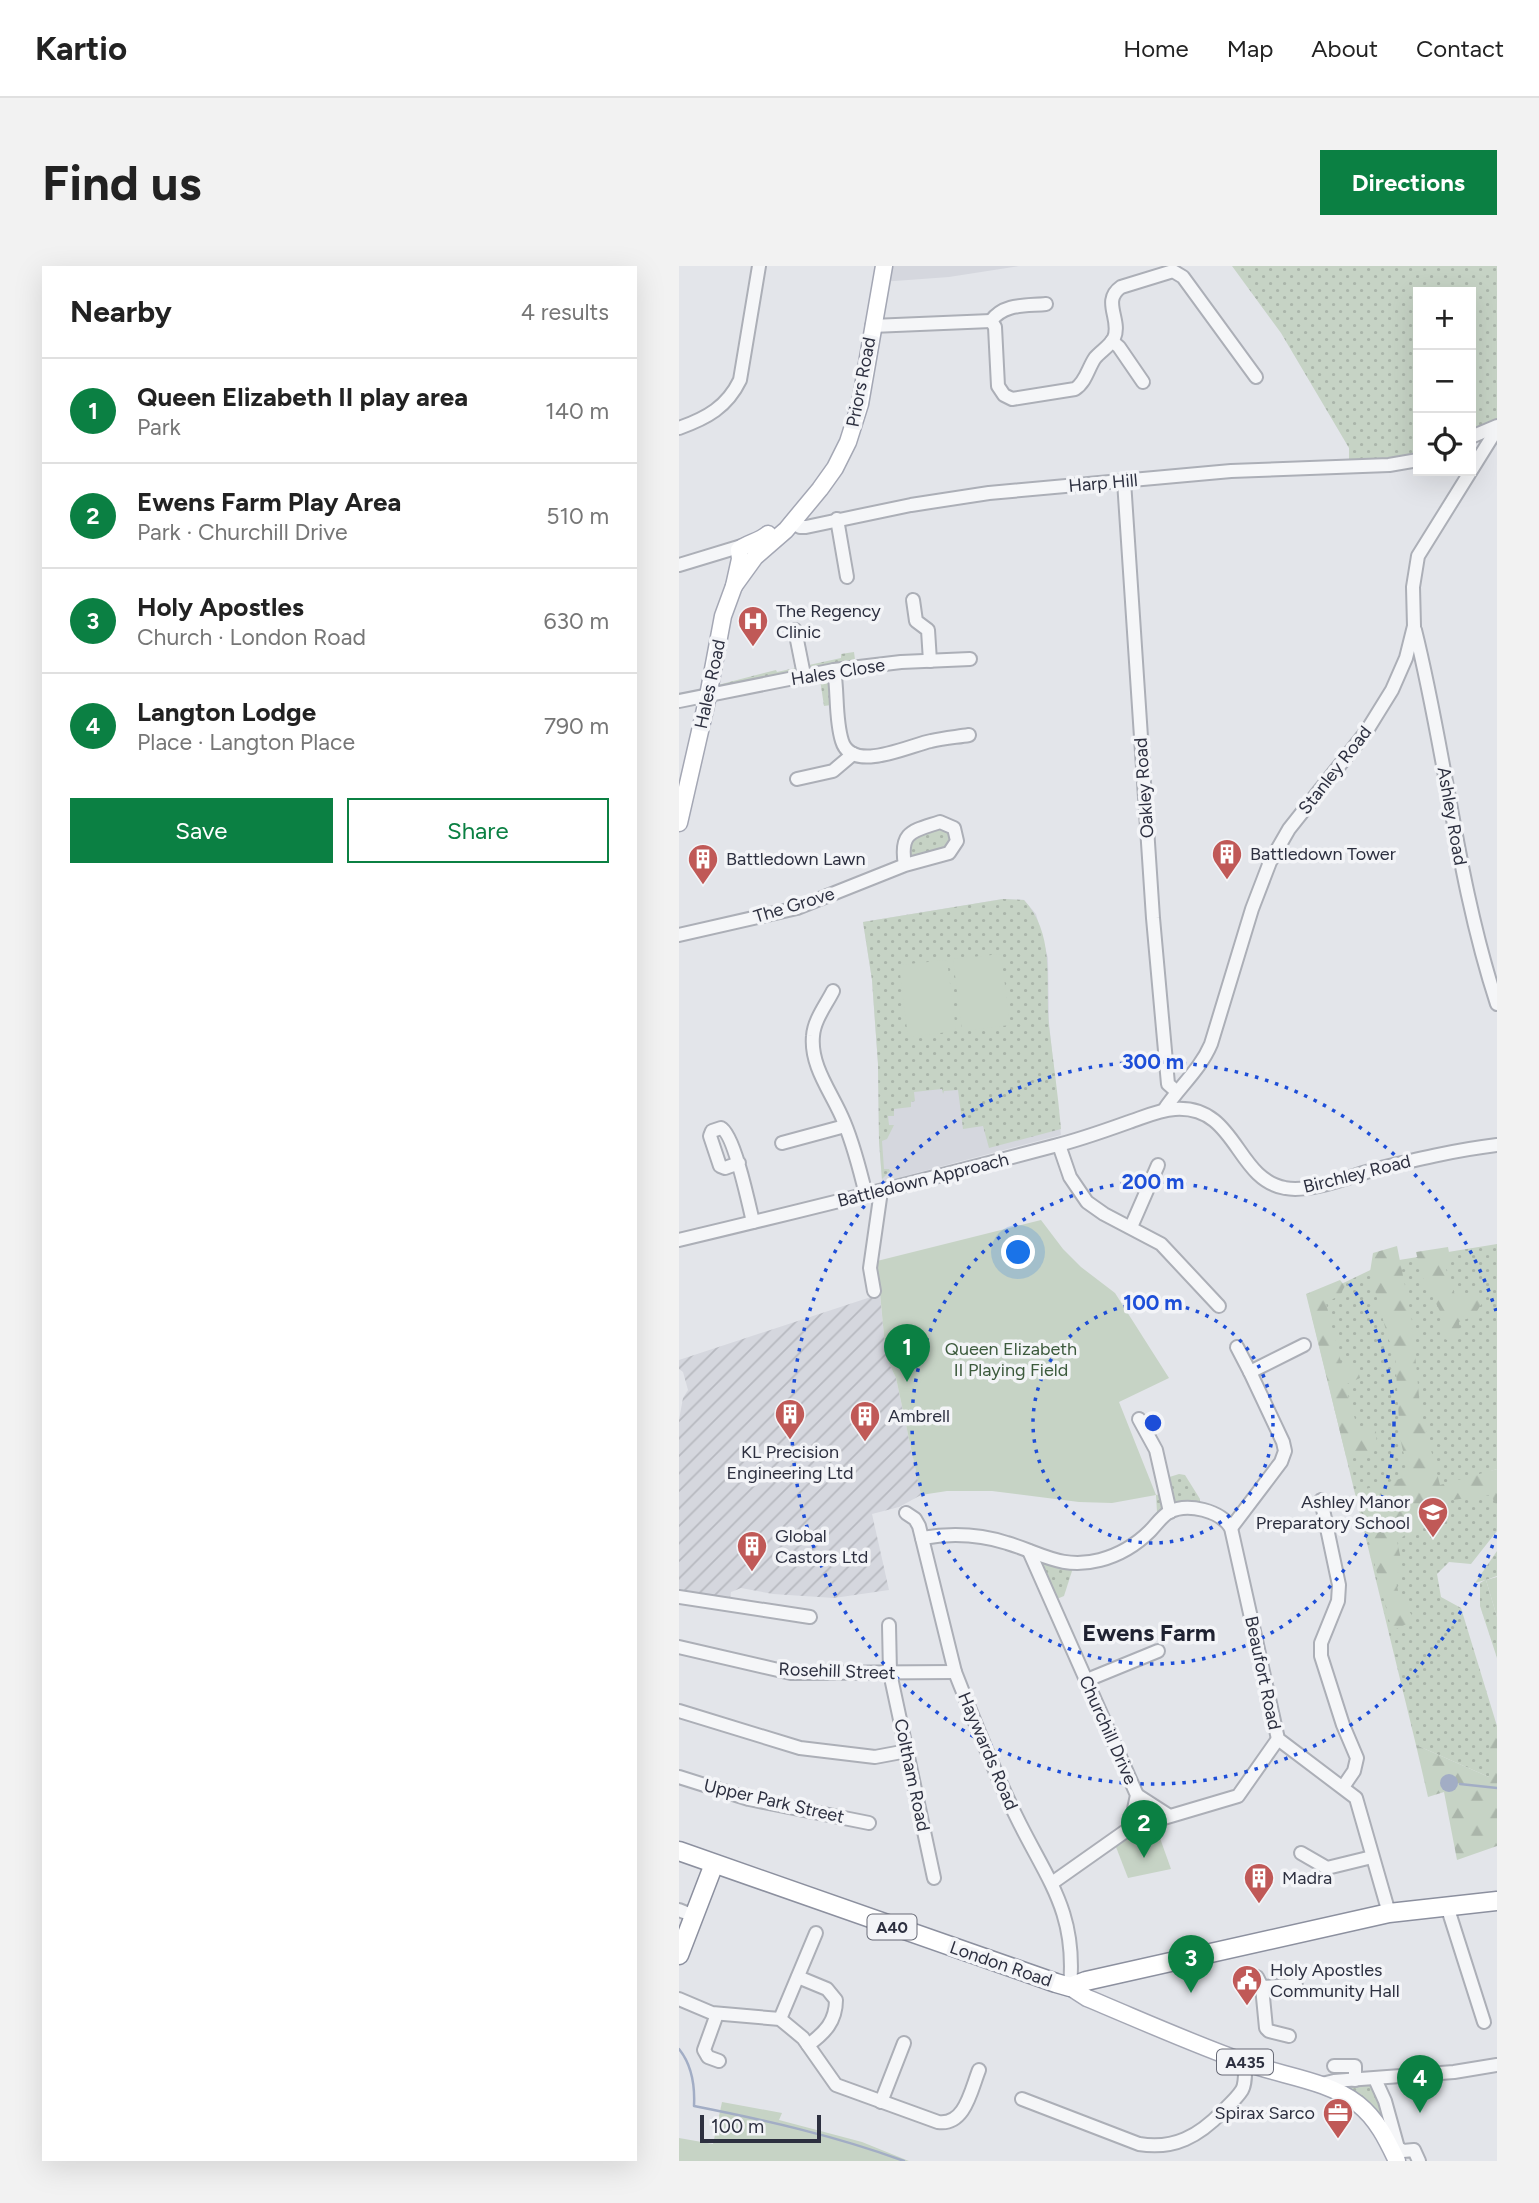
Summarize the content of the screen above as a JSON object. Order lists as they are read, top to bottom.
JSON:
{
  "streets": {
    "highway": ["A40", "London Road"],
    "main road": ["Priors Road", "Hales Road", "A435"],
    "street": [
      "Harp Hill",
      "Hales Close",
      "Stanley Road",
      "Oakley Road",
      "Ashley Road",
      "The Grove",
      "Birchley Road",
      "Battledown Approach",
      "Rosehill Street",
      "Beaufort Road",
      "Churchill Drive",
      "Haywards Road",
      "Coltham Road",
      "Upper Park Street"
    ]
  },
  "crossings": [
    ["Priors Road", "Harp Hill"],
    ["Priors Road", "Hales Road"],
    ["Harp Hill", "Oakley Road"],
    ["Hales Close", "Hales Road"],
    ["Stanley Road", "Oakley Road"],
    ["Stanley Road", "Ashley Road"],
    ["Stanley Road", "Birchley Road"],
    ["Stanley Road", "Battledown Approach"],
    ["Birchley Road", "Battledown Approach"],
    ["Rosehill Street", "Haywards Road"],
    ["Rosehill Street", "Coltham Road"],
    ["Haywards Road", "London Road"],
    ["Haywards Road", "A435"],
    ["London Road", "A435"]
  ],
  "districts": ["Ewens Farm"],
  "parks": ["Queen Elizabeth II Playing Field"],
  "places": {
    "hospital": ["The Regency Clinic"],
    "building": [
      "Battledown Tower",
      "Battledown Lawn",
      "KL Precision Engineering Ltd",
      "Ambrell",
      "Global Castors Ltd",
      "Madra"
    ],
    "school or university": ["Ashley Manor Preparatory School"],
    "public building": ["Holy Apostles Community Hall"],
    "office": ["Spirax Sarco"]
  },
  "scale_bar": "100 m",
  "page": {
    "header": "Kartio",
    "nav": [
      "Home",
      "Map",
      "About",
      "Contact"
    ],
    "buttons": [
      "Directions",
      ["Save", "Share"]
    ],
    "title": "Find us",
    "heading": ["Nearby", "4 results"],
    "map_buttons": ["+", "−"],
    "list": [
      {
        "mark": "1",
        "name": "Queen Elizabeth II play area",
        "note": "Park",
        "value": "140 m"
      },
      {
        "mark": "2",
        "name": "Ewens Farm Play Area",
        "note": "Park · Churchill Drive",
        "value": "510 m"
      },
      {
        "mark": "3",
        "name": "Holy Apostles",
        "note": "Church · London Road",
        "value": "630 m"
      },
      {
        "mark": "4",
        "name": "Langton Lodge",
        "note": "Place · Langton Place",
        "value": "790 m"
      }
    ],
    "pins": [
      "1",
      "2",
      "3",
      "4"
    ],
    "scale": "100 m"
  },
  "rings": ["300 m", "200 m", "100 m"]
}
